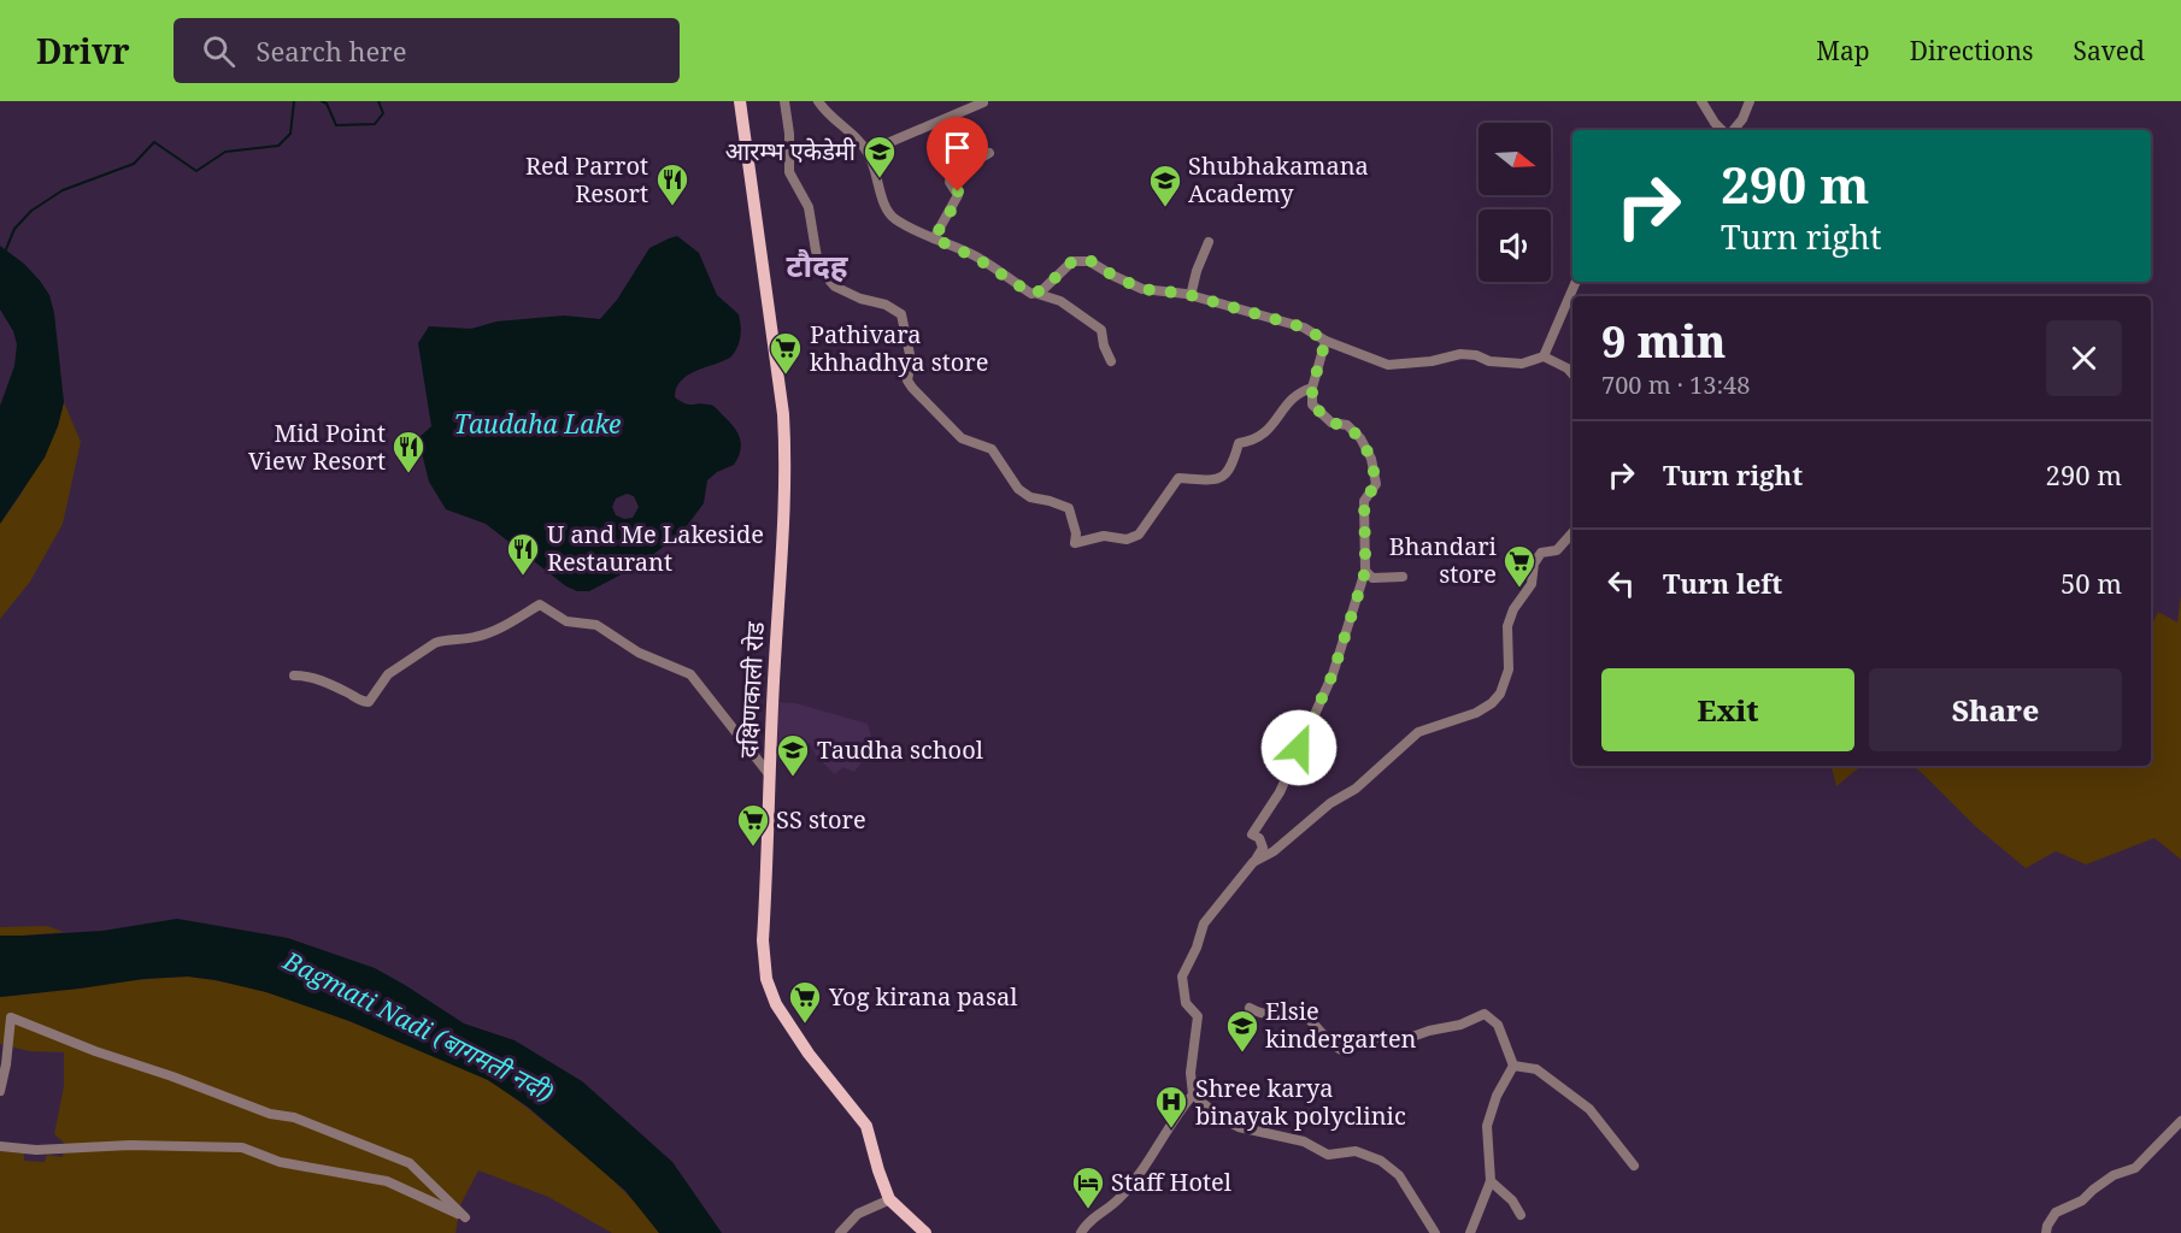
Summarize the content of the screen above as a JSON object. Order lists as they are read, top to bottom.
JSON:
{
  "streets": {
    "main road": ["दक्षिणकाली रोड"]
  },
  "districts": ["टौदह"],
  "water": ["Taudaha Lake", "Bagmati Nadi (बागमती नदी)"],
  "places": {
    "school or university": [
      "आरम्भ एकेडेमी",
      "Shubhakamana Academy",
      "Taudha school",
      "Elsie kindergarten"
    ],
    "restaurant": ["Red Parrot Resort", "Mid Point View Resort", "U and Me Lakeside Restaurant"],
    "supermarket": [
      "Pathivara khhadhya store",
      "Bhandari store",
      "SS store",
      "Yog kirana pasal"
    ],
    "hospital": ["Shree karya binayak polyclinic"],
    "hotel": ["Staff Hotel"]
  },
  "north": "right",
  "page": {
    "header": "Drivr",
    "search": "Search here",
    "nav": ["Map", "Directions", "Saved"],
    "turn": ["290 m", "Turn right"],
    "heading": ["9 min", "700 m · 13:48"],
    "list": [
      {
        "name": "Turn right",
        "value": "290 m"
      },
      {
        "name": "Turn left",
        "value": "50 m"
      }
    ],
    "buttons": ["Exit", "Share"]
  }
}
